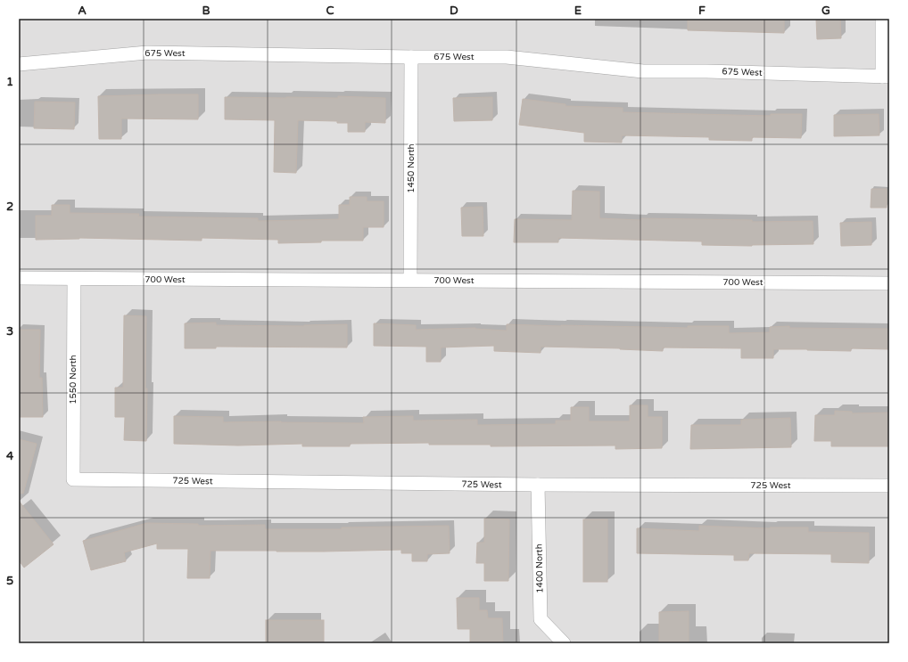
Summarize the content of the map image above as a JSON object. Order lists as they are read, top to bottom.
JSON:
{
  "streets": {
    "street": [
      "675 West",
      "1450 North",
      "700 West",
      "1550 North",
      "725 West",
      "1400 North"
    ]
  },
  "crossings": [
    ["675 West", "1450 North"],
    ["1450 North", "700 West"],
    ["700 West", "1550 North"],
    ["1550 North", "725 West"],
    ["725 West", "1400 North"]
  ],
  "grid": {
    "columns": [
      "A",
      "B",
      "C",
      "D",
      "E",
      "F",
      "G"
    ],
    "rows": [
      "1",
      "2",
      "3",
      "4",
      "5"
    ]
  }
}
